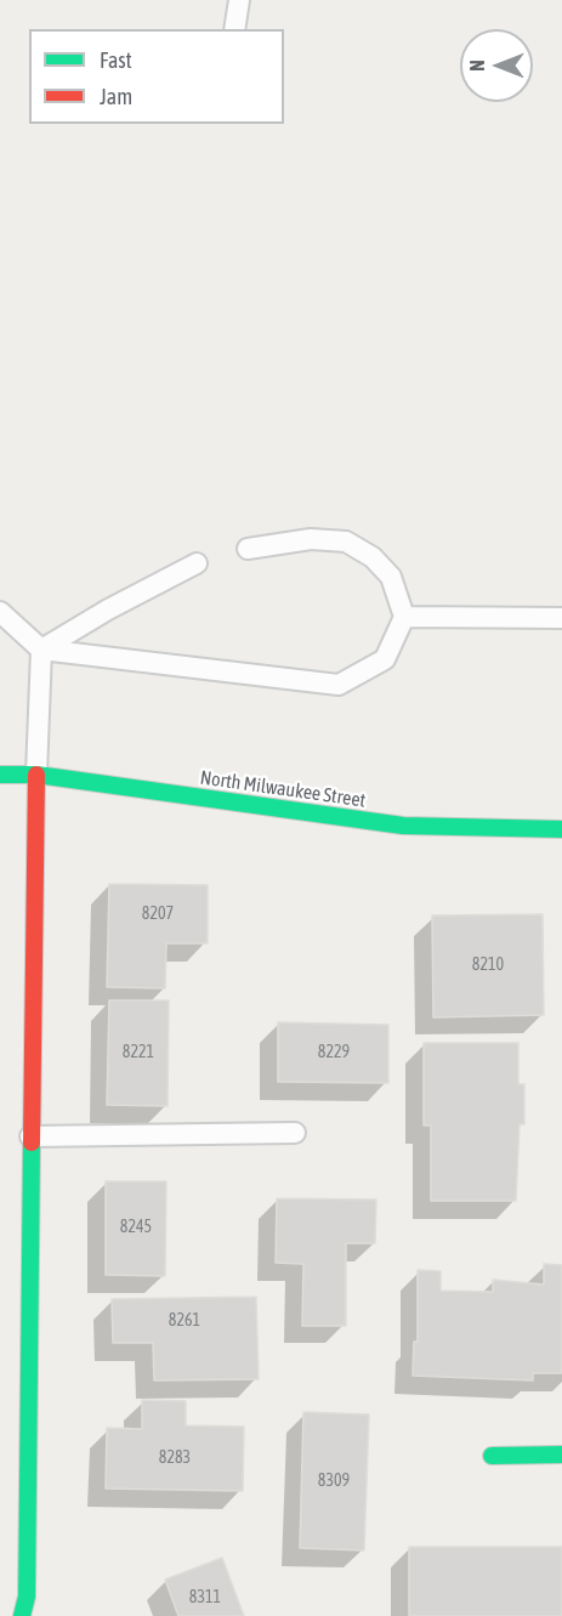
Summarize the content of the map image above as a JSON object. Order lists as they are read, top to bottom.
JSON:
{
  "streets": {
    "street": ["North Milwaukee Street"]
  },
  "house_numbers": [
    "8207",
    "8210",
    "8221",
    "8229",
    "8245",
    "8261",
    "8283",
    "8309",
    "8311"
  ],
  "legend": ["Fast", "Jam"],
  "north": "left"
}
